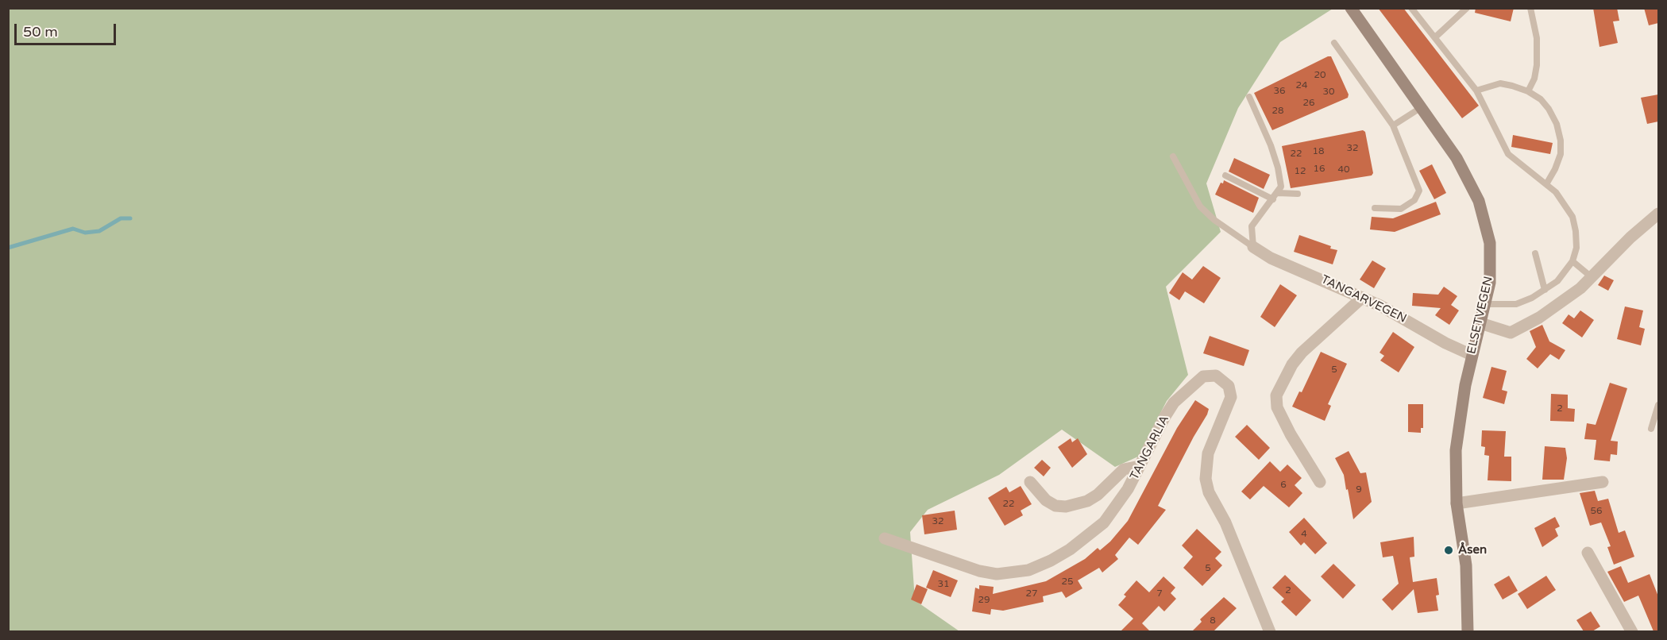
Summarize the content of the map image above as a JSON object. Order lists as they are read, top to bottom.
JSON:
{
  "streets": {
    "main road": ["ELSETVEGEN"],
    "street": ["TANGARVEGEN", "TANGARLIA"]
  },
  "crossings": [
    ["TANGARVEGEN", "ELSETVEGEN"]
  ],
  "places": ["Åsen"],
  "house_numbers": [
    "20",
    "24",
    "36",
    "30",
    "26",
    "28",
    "32",
    "18",
    "22",
    "16",
    "40",
    "12",
    "5",
    "2",
    "6",
    "9",
    "22",
    "56",
    "32",
    "4",
    "5",
    "25",
    "31",
    "2",
    "27",
    "7",
    "29",
    "8"
  ],
  "scale_bar": "50 m"
}
